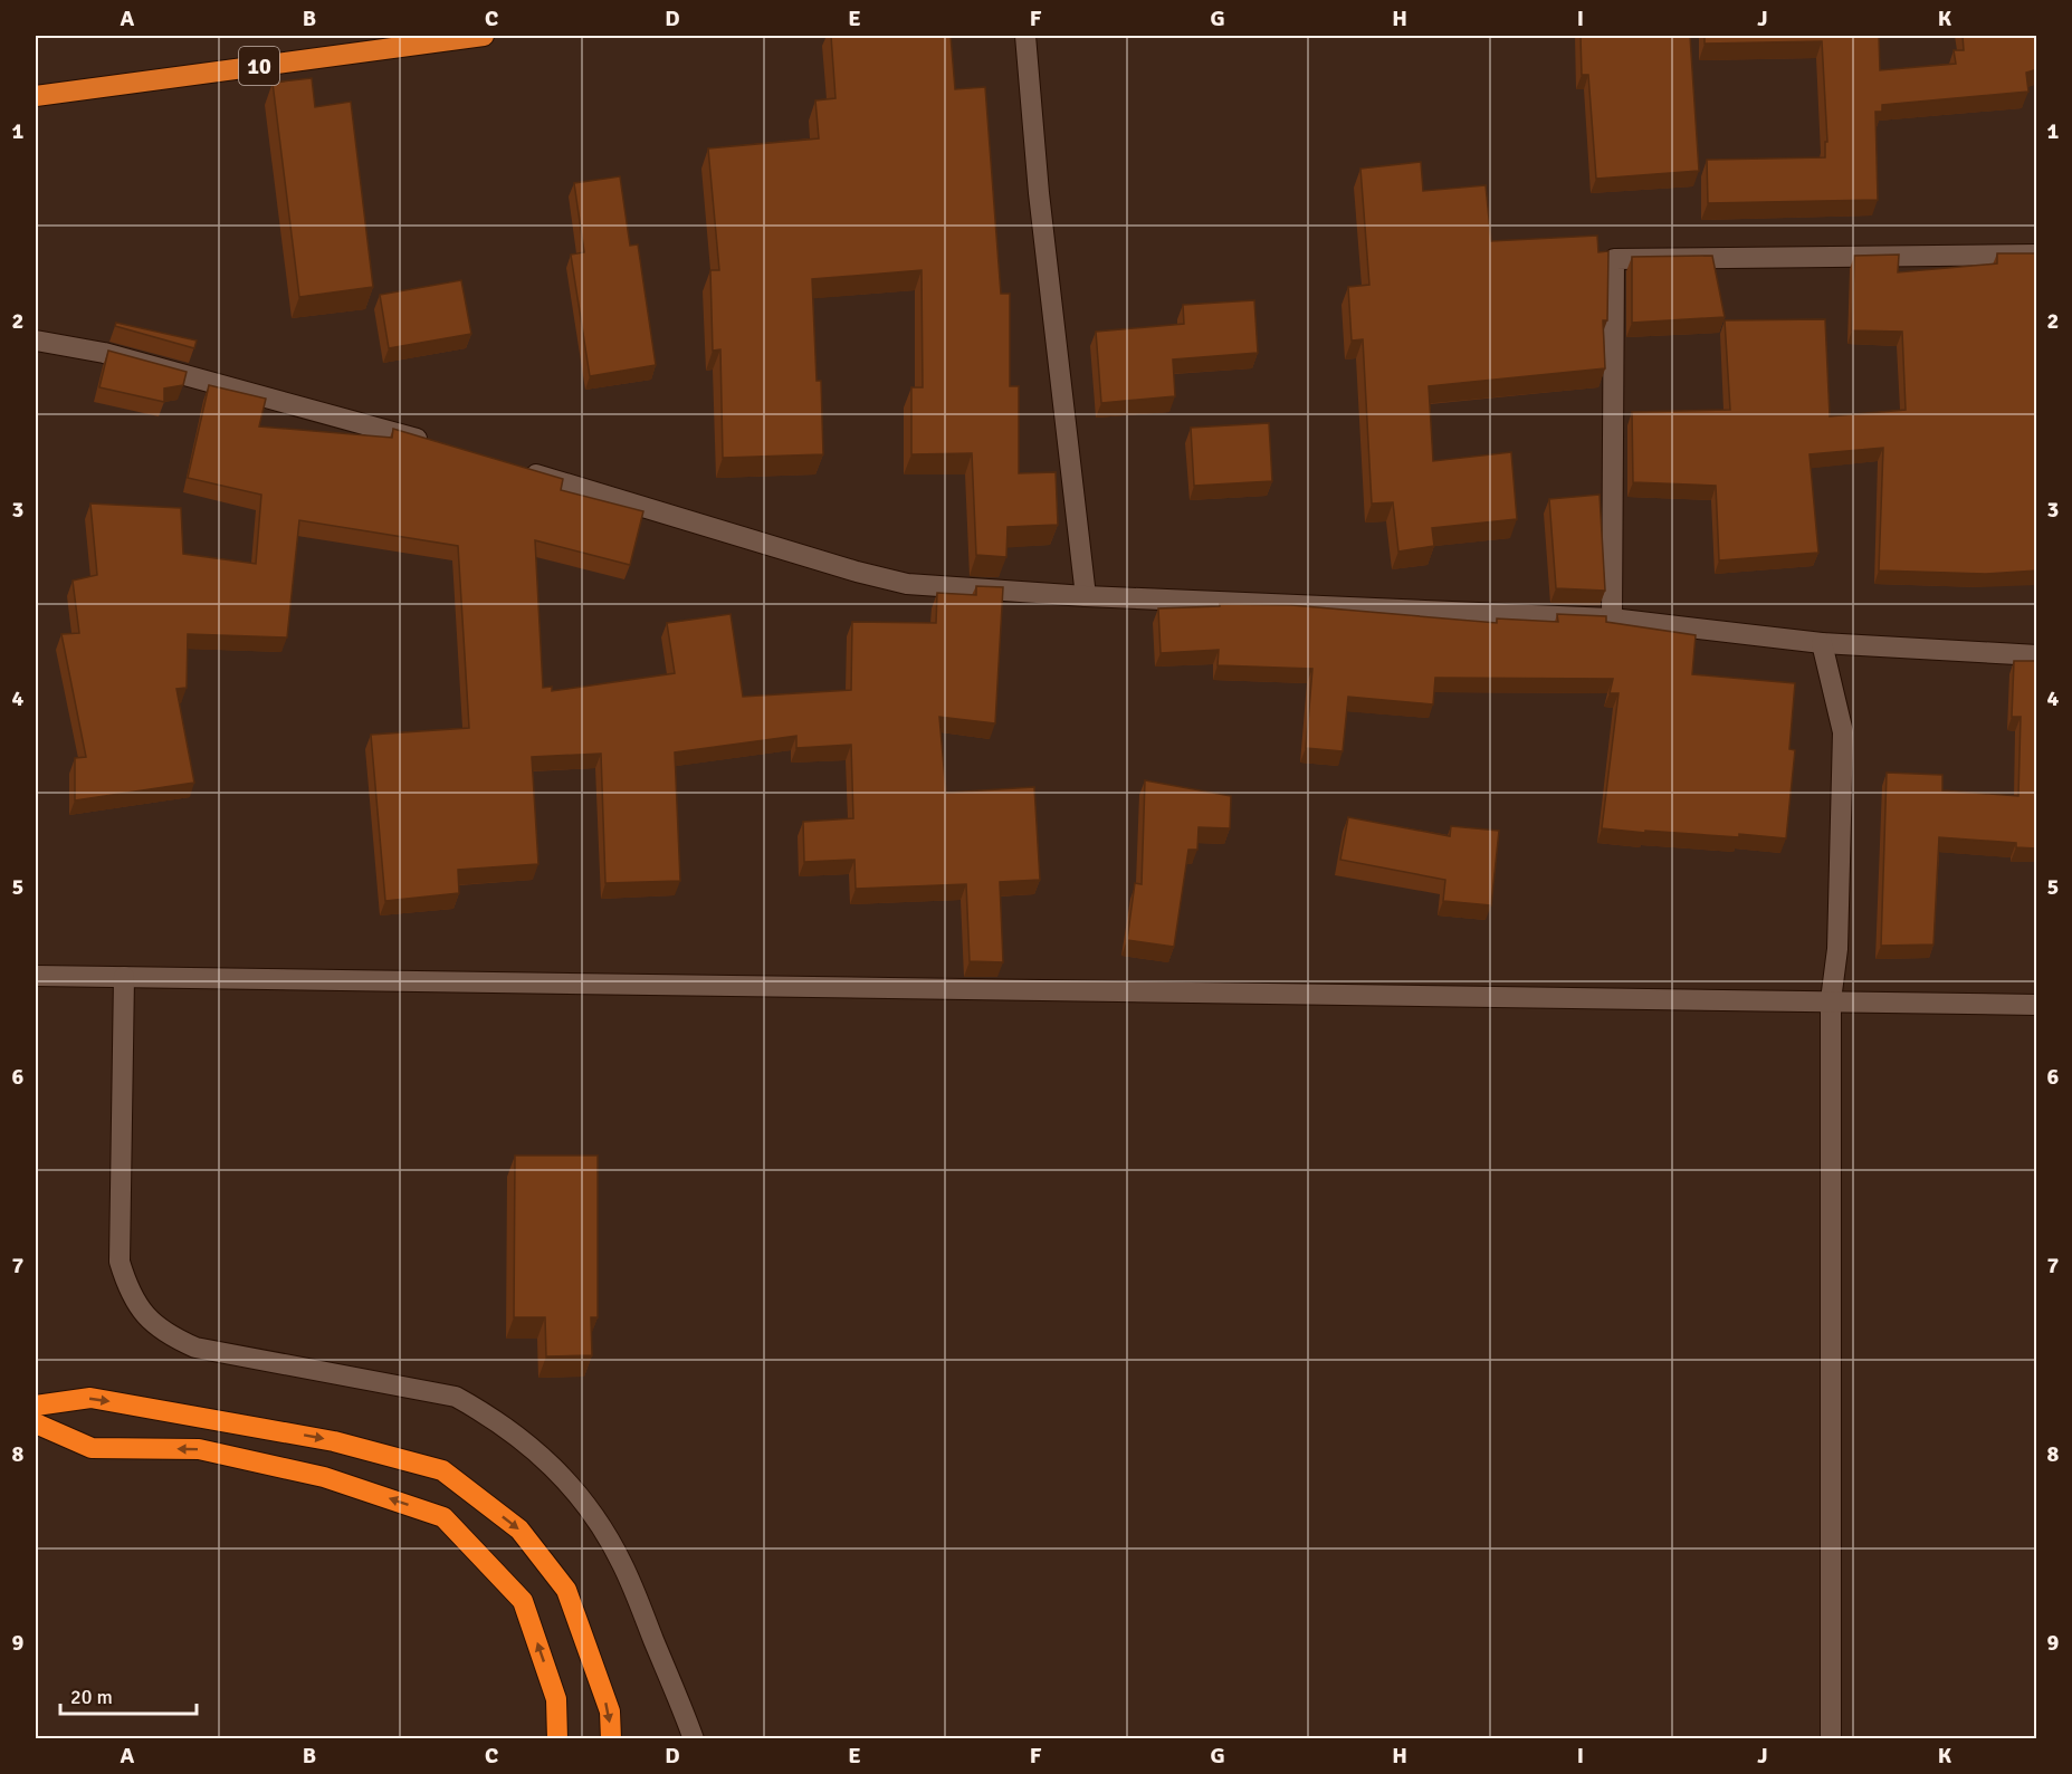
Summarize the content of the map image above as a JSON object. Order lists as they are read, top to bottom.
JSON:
{
  "streets": {
    "highway": ["10"]
  },
  "scale_bar": "20 m",
  "grid": {
    "columns": [
      "A",
      "B",
      "C",
      "D",
      "E",
      "F",
      "G",
      "H",
      "I",
      "J",
      "K"
    ],
    "rows": [
      "1",
      "2",
      "3",
      "4",
      "5",
      "6",
      "7",
      "8",
      "9"
    ]
  }
}
